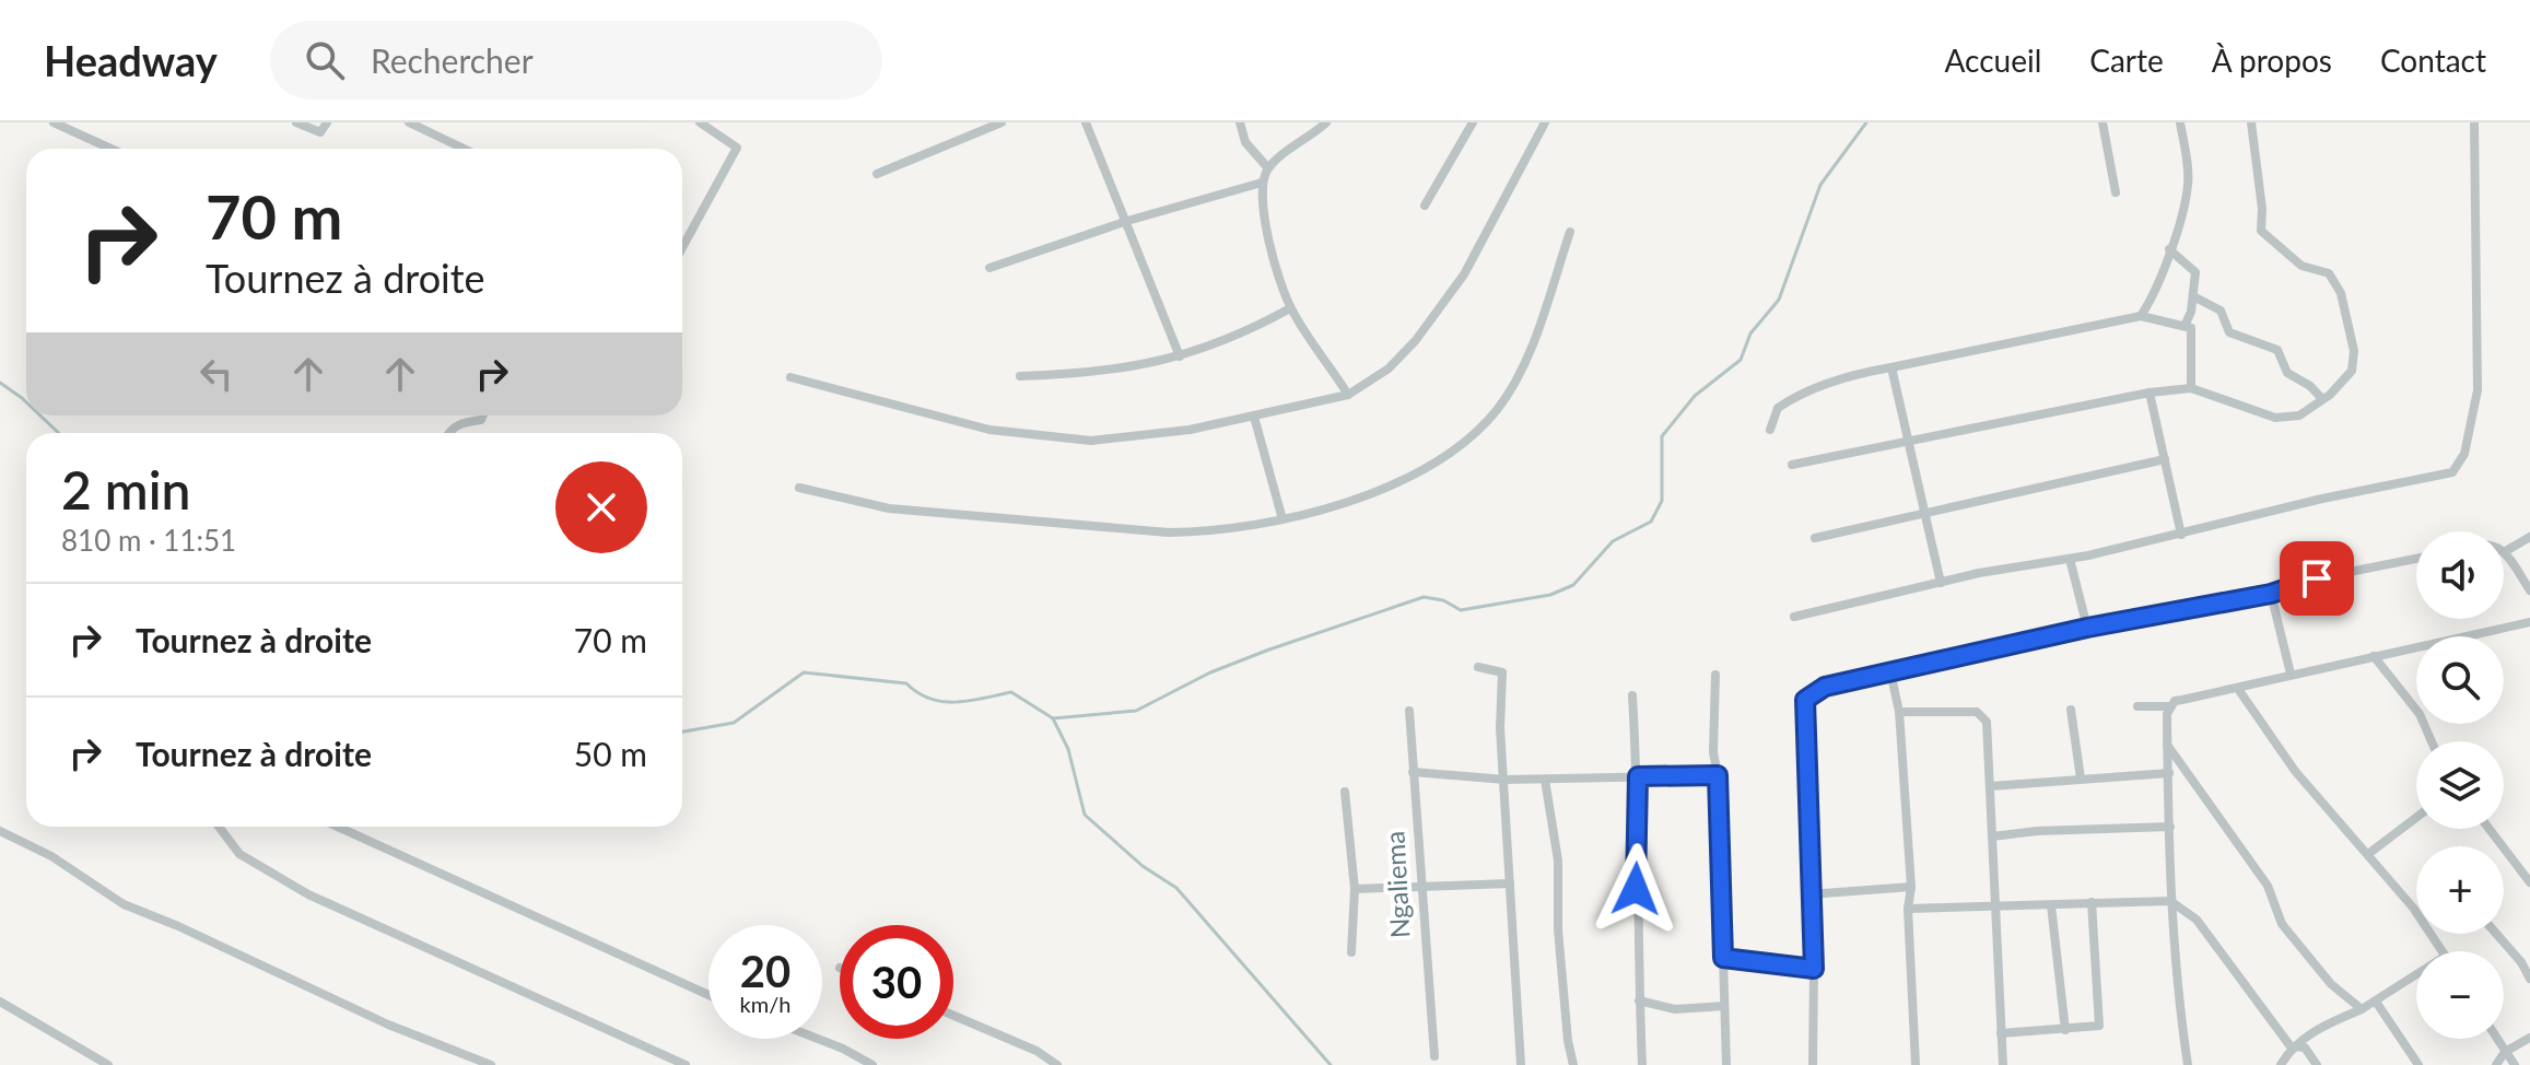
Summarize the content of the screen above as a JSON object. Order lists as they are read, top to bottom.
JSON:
{
  "streets": {
    "street": ["Ngaliema"]
  },
  "page": {
    "header": "Headway",
    "search": "Rechercher",
    "nav": [
      "Accueil",
      "Carte",
      "À propos",
      "Contact"
    ],
    "turn": ["70 m", "Tournez à droite"],
    "heading": ["2 min", "810 m · 11:51"],
    "map_buttons": ["+", "−"],
    "list": [
      {
        "name": "Tournez à droite",
        "value": "70 m"
      },
      {
        "name": "Tournez à droite",
        "value": "50 m"
      }
    ],
    "speed": "20 km/h",
    "limit": "30"
  }
}
